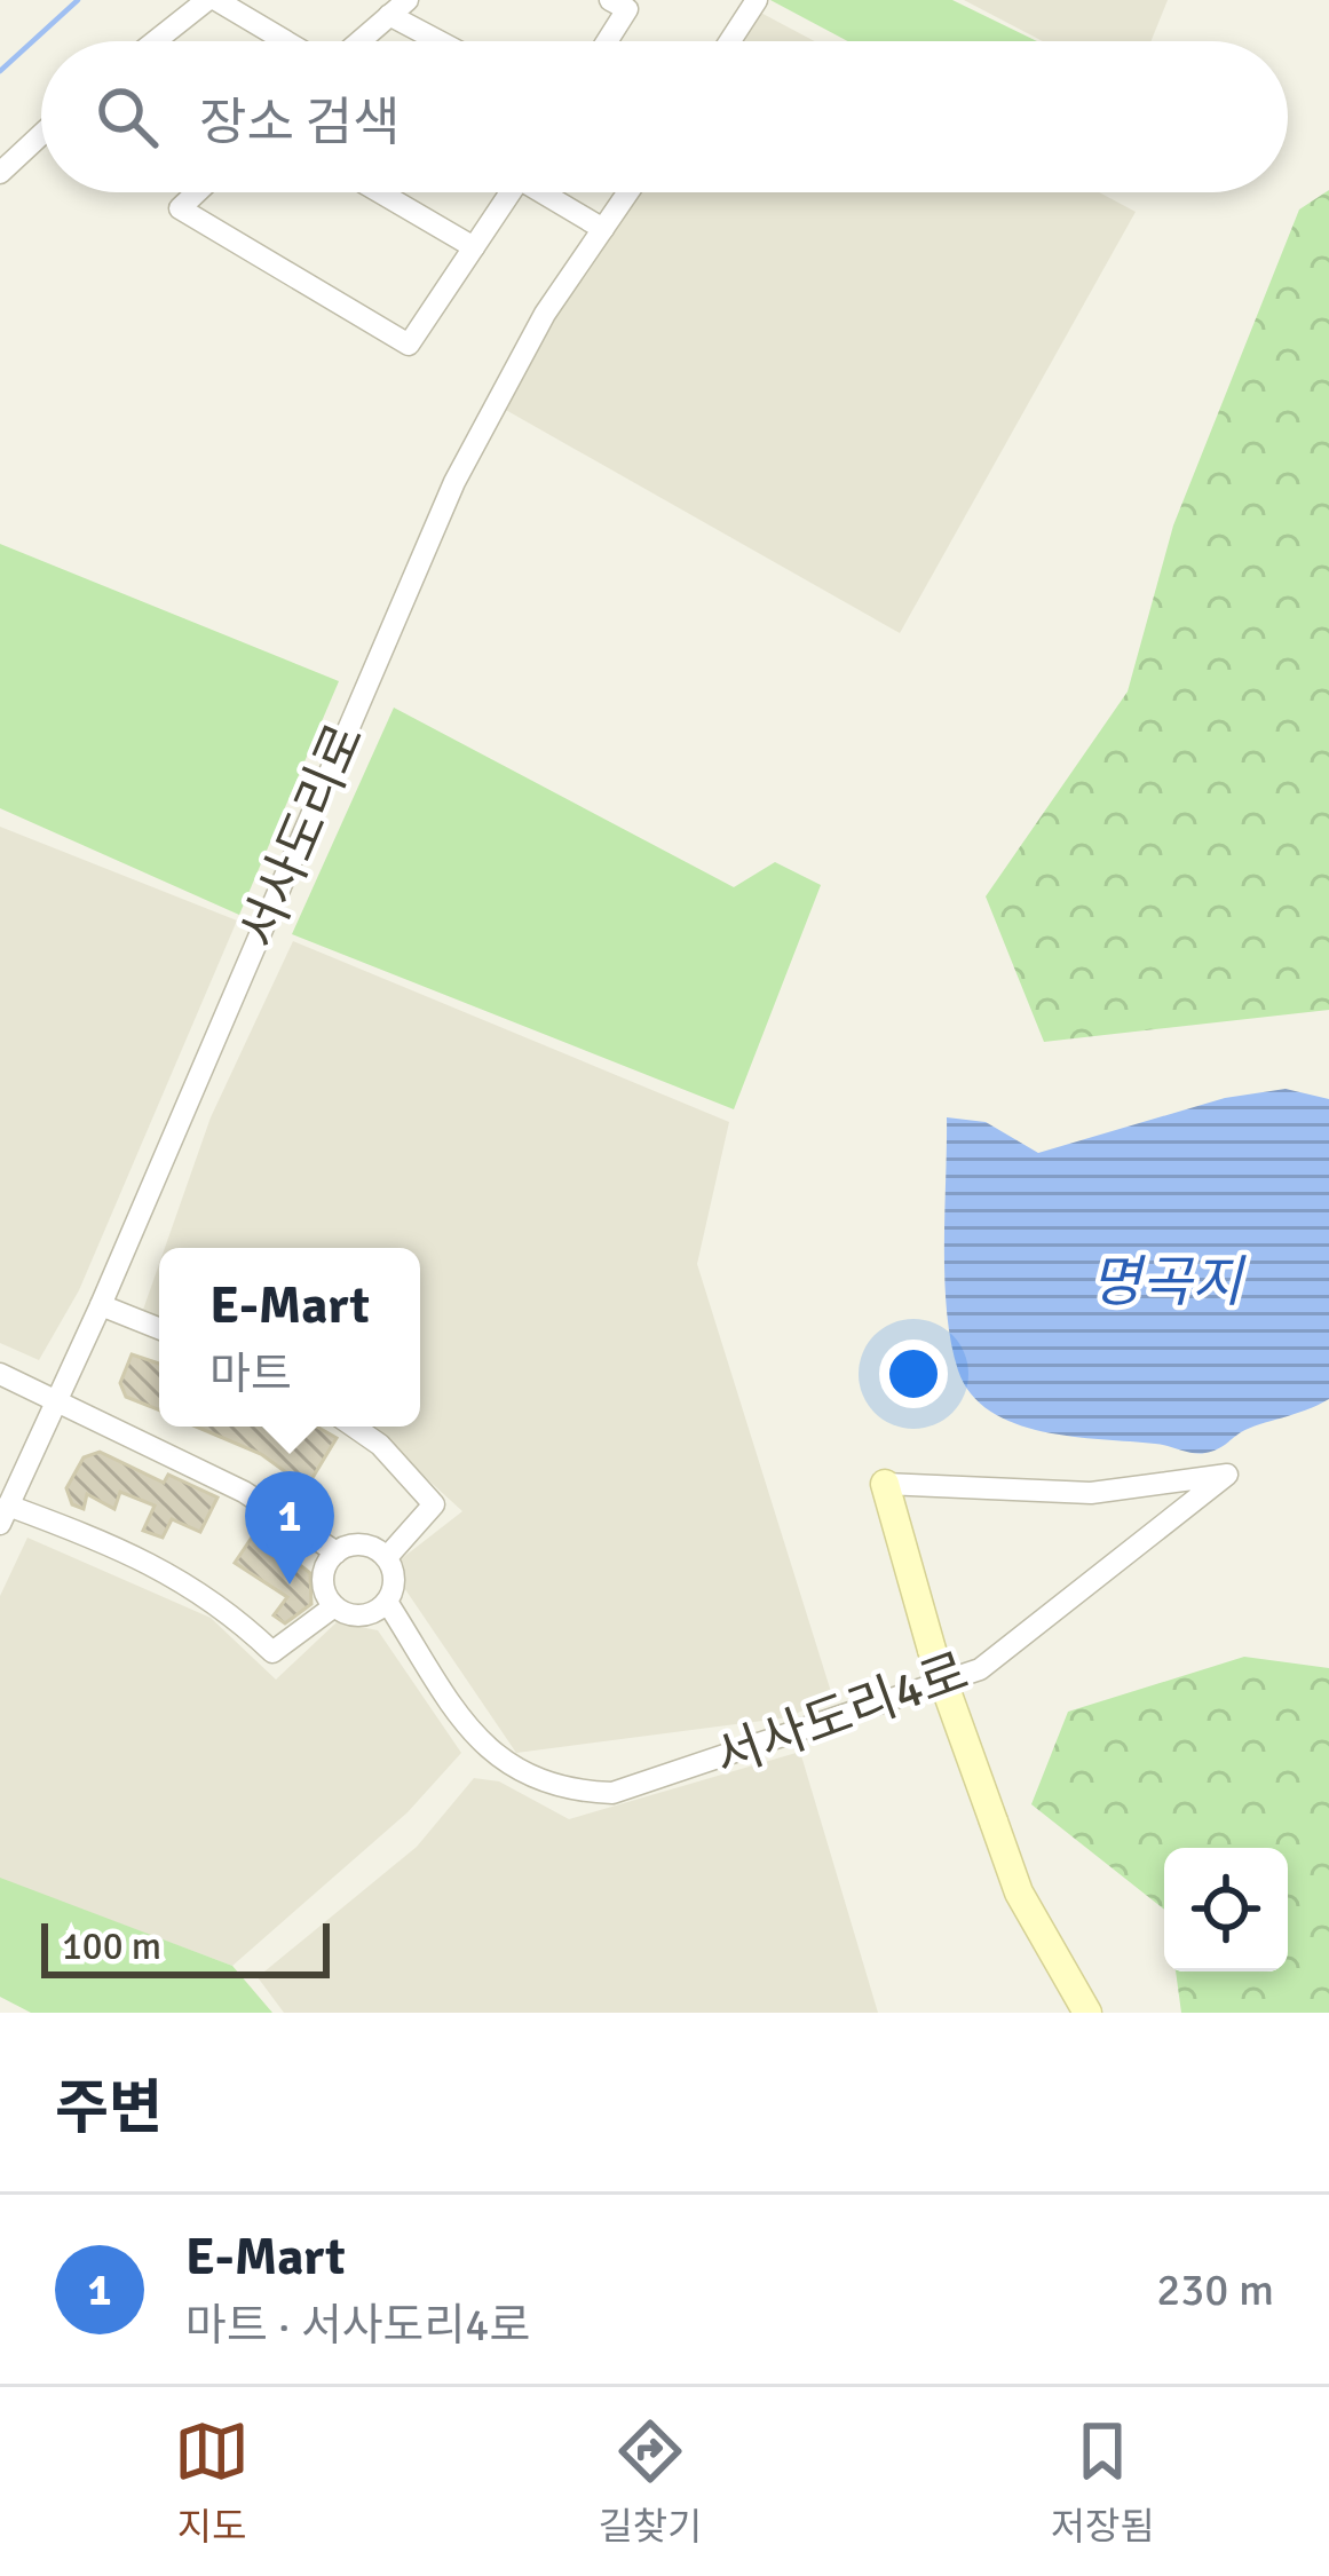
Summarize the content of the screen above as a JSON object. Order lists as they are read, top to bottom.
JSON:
{
  "streets": {
    "street": ["서사도리로", "서사도리4로"]
  },
  "water": ["명곡지"],
  "scale_bar": "100 m",
  "page": {
    "search": "장소 검색",
    "popup": ["E-Mart", "마트"],
    "pins": "1",
    "scale": "100 m",
    "heading": "주변",
    "list": [
      {
        "mark": "1",
        "name": "E-Mart",
        "note": "마트 · 서사도리4로",
        "value": "230 m"
      }
    ],
    "nav": ["지도", "길찾기", "저장됨"]
  }
}
